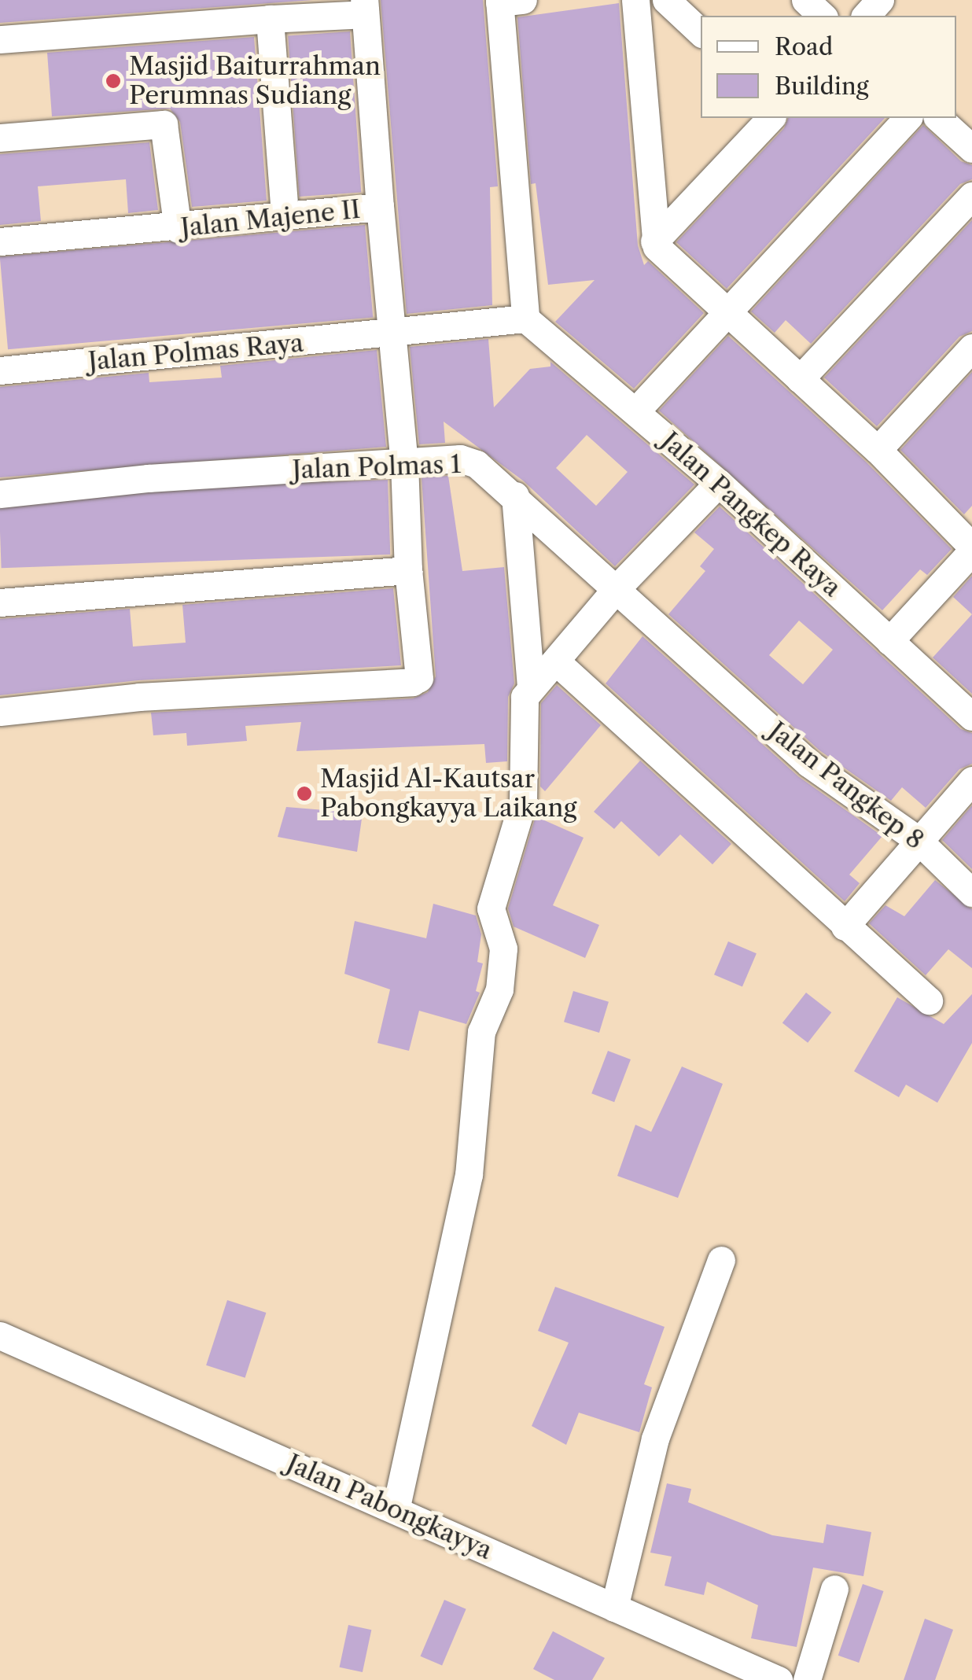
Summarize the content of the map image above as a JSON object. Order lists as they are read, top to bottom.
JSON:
{
  "streets": {
    "street": [
      "Jalan Majene II",
      "Jalan Polmas Raya",
      "Jalan Polmas 1",
      "Jalan Pangkep Raya",
      "Jalan Pangkep 8",
      "Jalan Pabongkayya"
    ]
  },
  "crossings": [
    ["Jalan Polmas Raya", "Jalan Pangkep Raya"],
    ["Jalan Polmas 1", "Jalan Pangkep 8"]
  ],
  "places": ["Masjid Baiturrahman Perumnas Sudiang", "Masjid Al-Kautsar Pabongkayya Laikang"],
  "legend": ["Road", "Building"]
}
